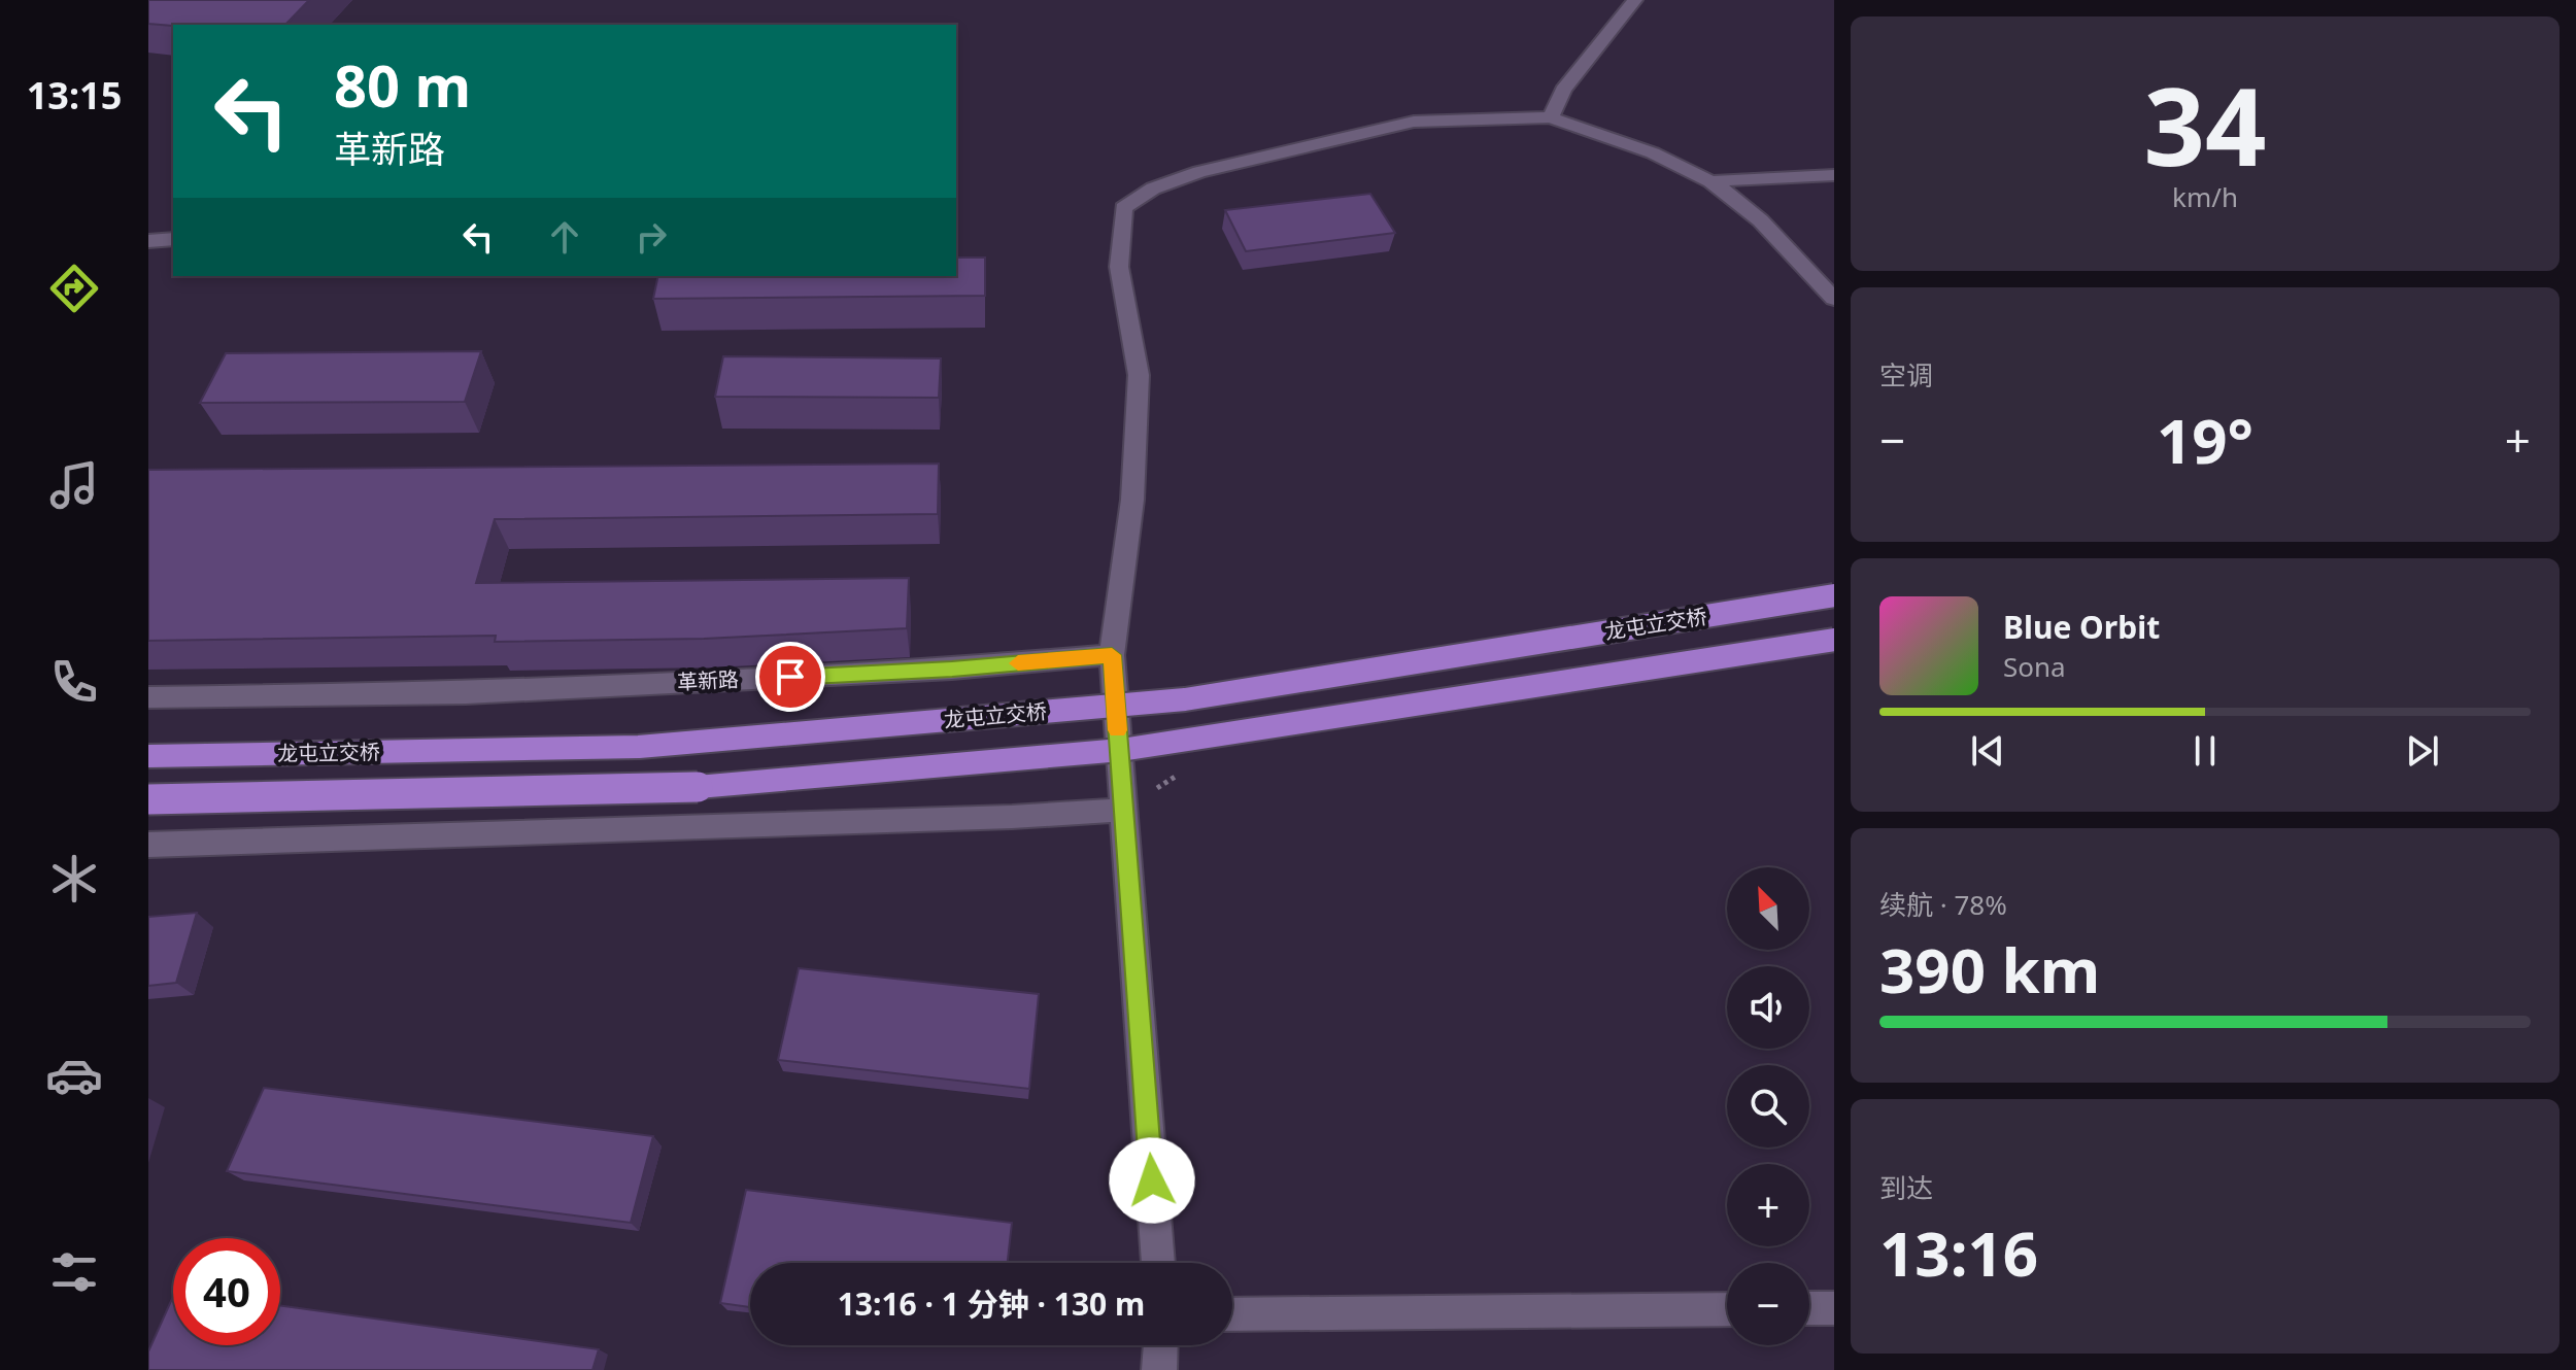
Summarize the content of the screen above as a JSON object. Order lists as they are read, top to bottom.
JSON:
{
  "streets": {
    "main road": ["龙屯立交桥"],
    "street": ["革新路"]
  },
  "north": "top left",
  "page": {
    "tabs": "13:15",
    "tile": [
      ["34", "km/h"],
      "空调",
      ["续航 · 78%", "390 km"],
      ["到达", "13:16"]
    ],
    "turn": ["80 m", "革新路"],
    "heat": ["−", "19°", "+"],
    "song": ["Blue Orbit", "Sona"],
    "map_buttons": ["+", "−"],
    "limit": "40",
    "trip": "13:16 · 1 分钟 · 130 m"
  }
}
